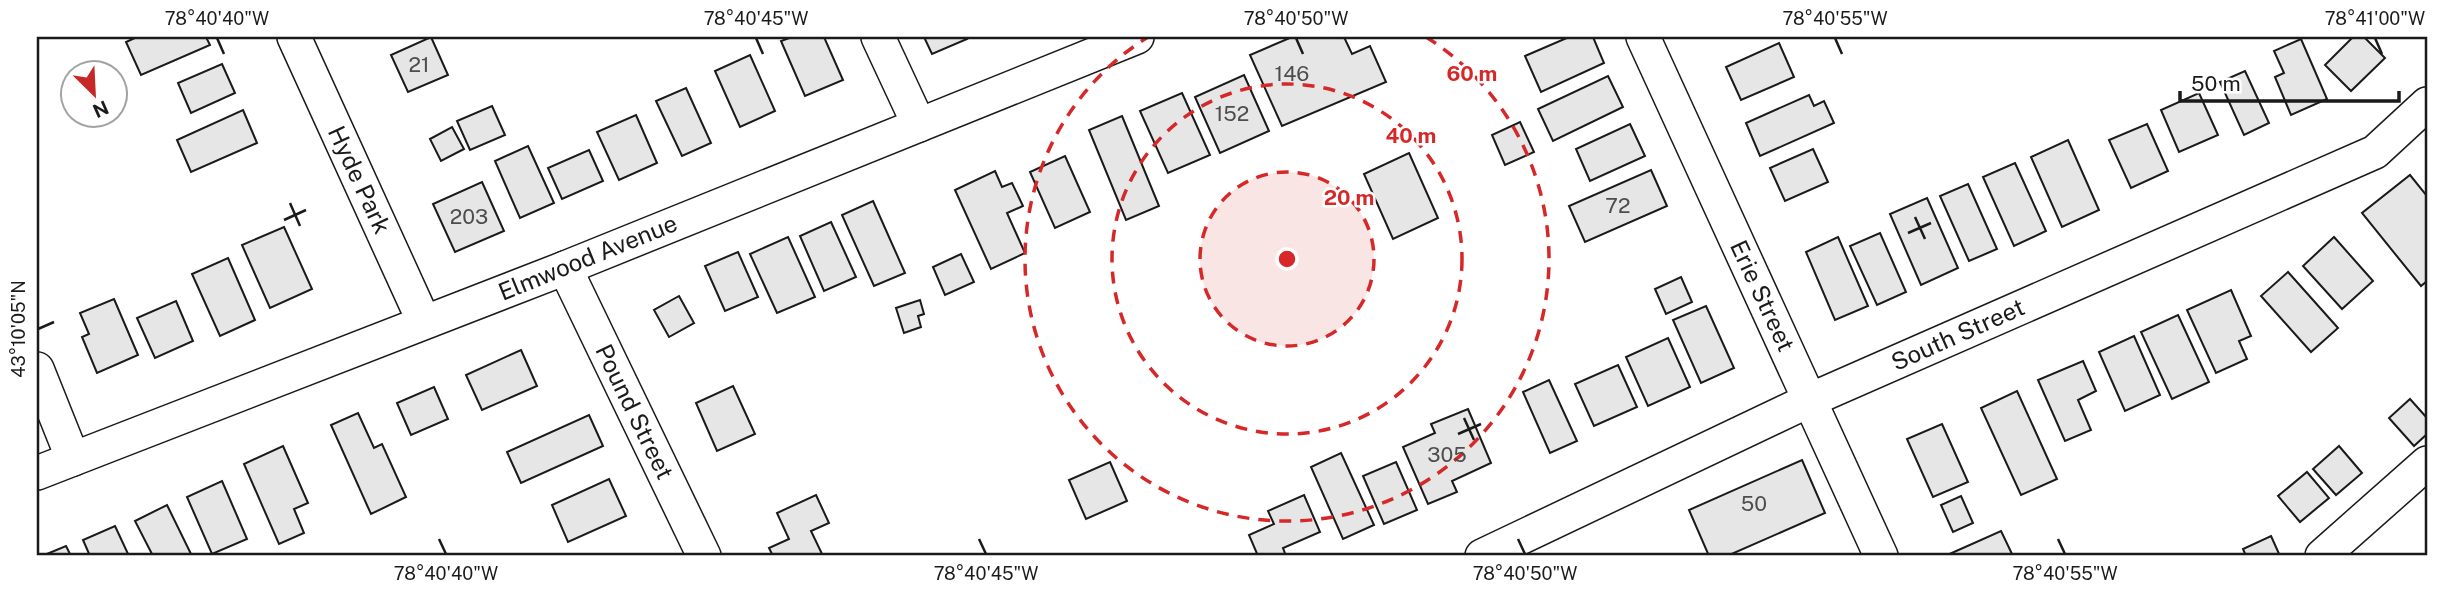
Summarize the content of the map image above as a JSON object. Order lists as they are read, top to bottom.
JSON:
{
  "streets": {
    "street": [
      "Hyde Park",
      "Elmwood Avenue",
      "Erie Street",
      "South Street",
      "Pound Street"
    ]
  },
  "crossings": [
    ["Hyde Park", "Elmwood Avenue"],
    ["Elmwood Avenue", "Pound Street"],
    ["Erie Street", "South Street"]
  ],
  "house_numbers": [
    "21",
    "146",
    "152",
    "72",
    "203",
    "305",
    "50"
  ],
  "scale_bar": "50 m",
  "north": "bottom right",
  "coordinates": [
    "78°40'40\"W",
    "78°40'45\"W",
    "78°40'50\"W",
    "78°40'55\"W",
    "78°41'00\"W",
    "43°10'05\"N"
  ],
  "rings": ["60 m", "40 m", "20 m"]
}
